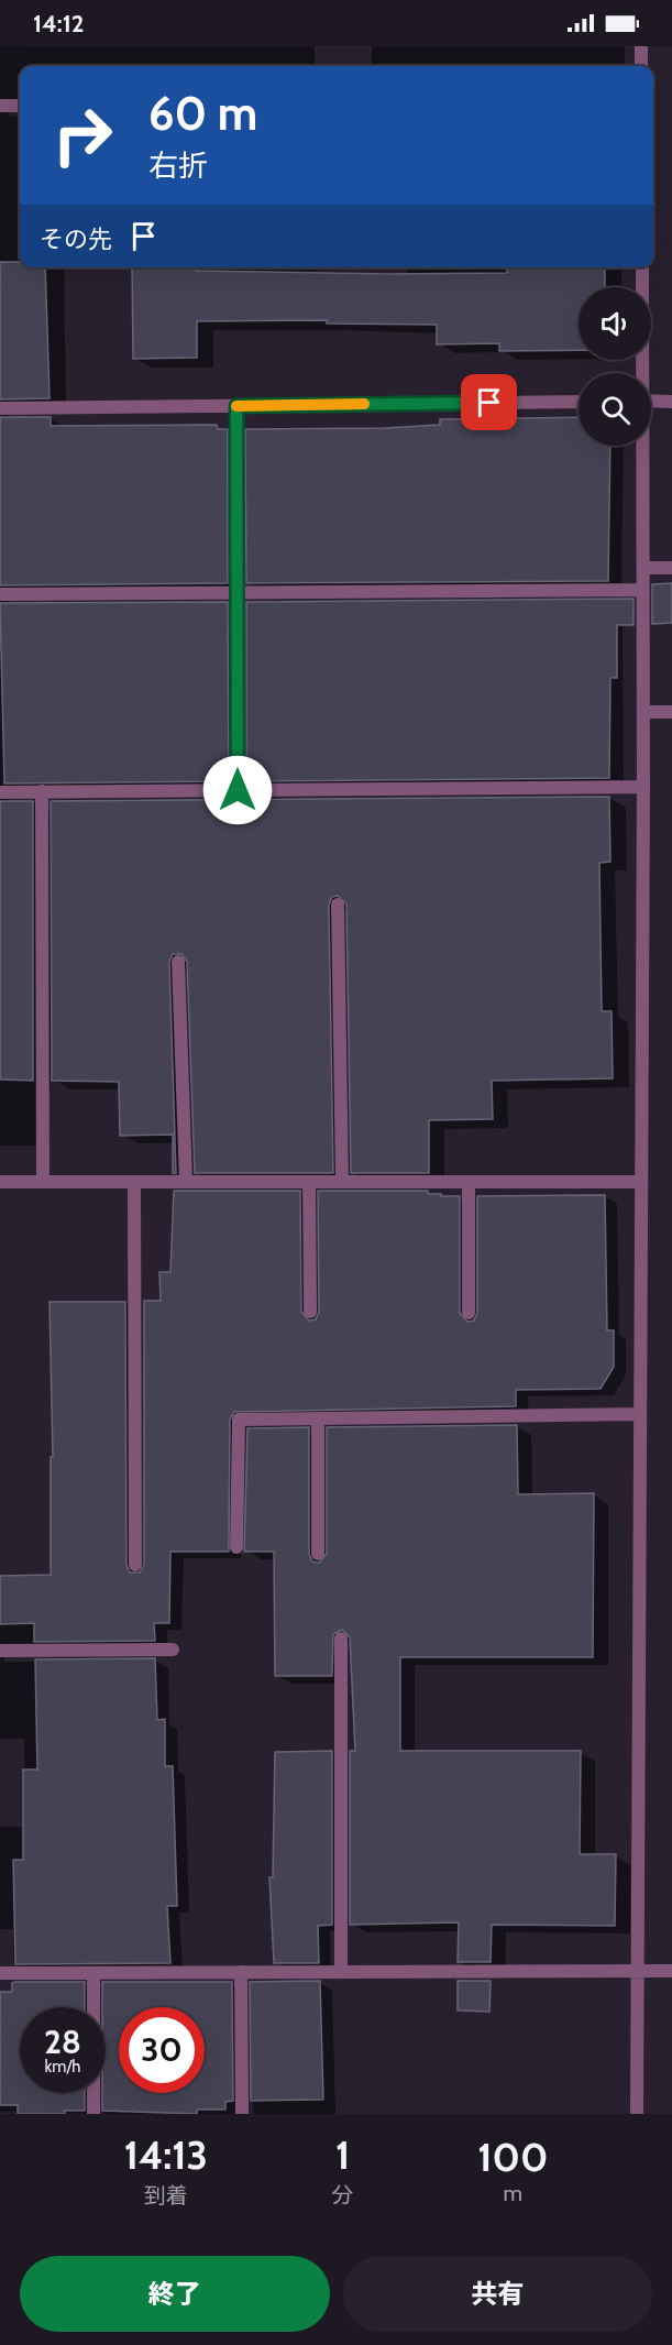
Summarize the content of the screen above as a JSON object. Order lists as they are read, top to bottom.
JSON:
{
  "page": {
    "status": "14:12",
    "turn": ["60 m", "右折"],
    "then": "その先",
    "speed": "28 km/h",
    "limit": "30",
    "eta": [
      "14:13",
      "到着",
      "1",
      "分",
      "100",
      "m"
    ],
    "buttons": ["終了", "共有"]
  }
}
